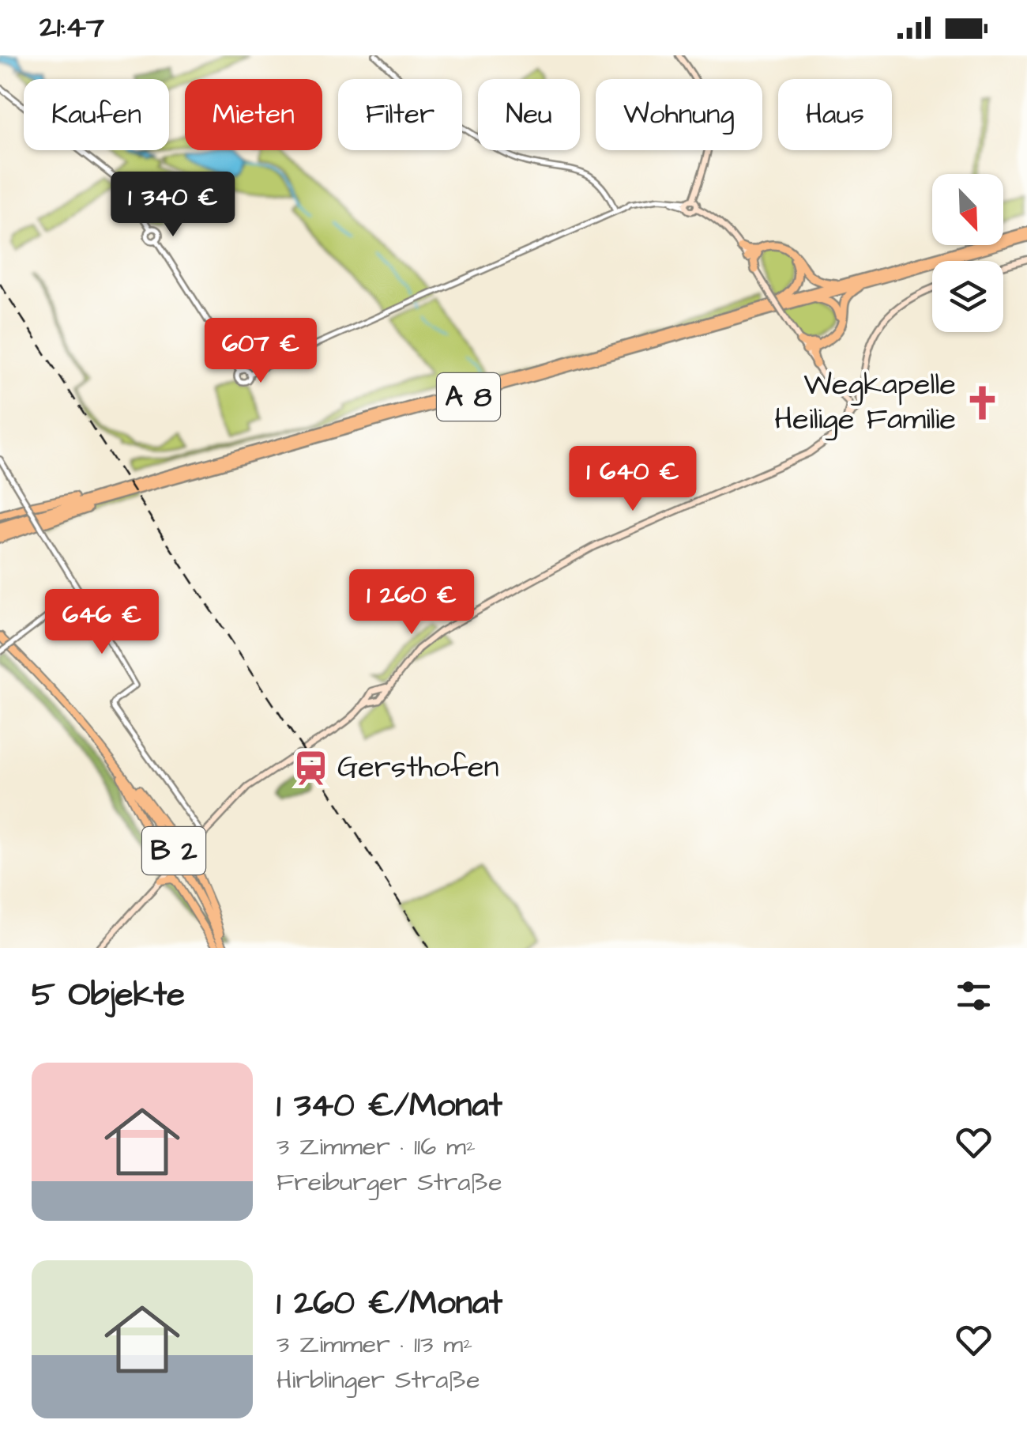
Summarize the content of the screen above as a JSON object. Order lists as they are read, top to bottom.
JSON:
{
  "streets": {
    "highway": ["A 8", "B 2"]
  },
  "places": {
    "church": ["Wegkapelle Heilige Familie"],
    "station": ["Gersthofen"]
  },
  "north": "bottom right",
  "page": {
    "status": "21:47",
    "chip": [
      "Kaufen",
      "Mieten",
      "Filter",
      "Neu",
      "Wohnung",
      "Haus"
    ],
    "price": [
      "1 340 €",
      "607 €",
      "1 640 €",
      "1 260 €",
      "646 €"
    ],
    "heading": "5 Objekte",
    "list": [
      {
        "name": "1 340 €/Monat",
        "note": "3 Zimmer · 116 m² · Freiburger Straße"
      },
      {
        "name": "1 260 €/Monat",
        "note": "3 Zimmer · 113 m² · Hirblinger Straße"
      }
    ]
  }
}
